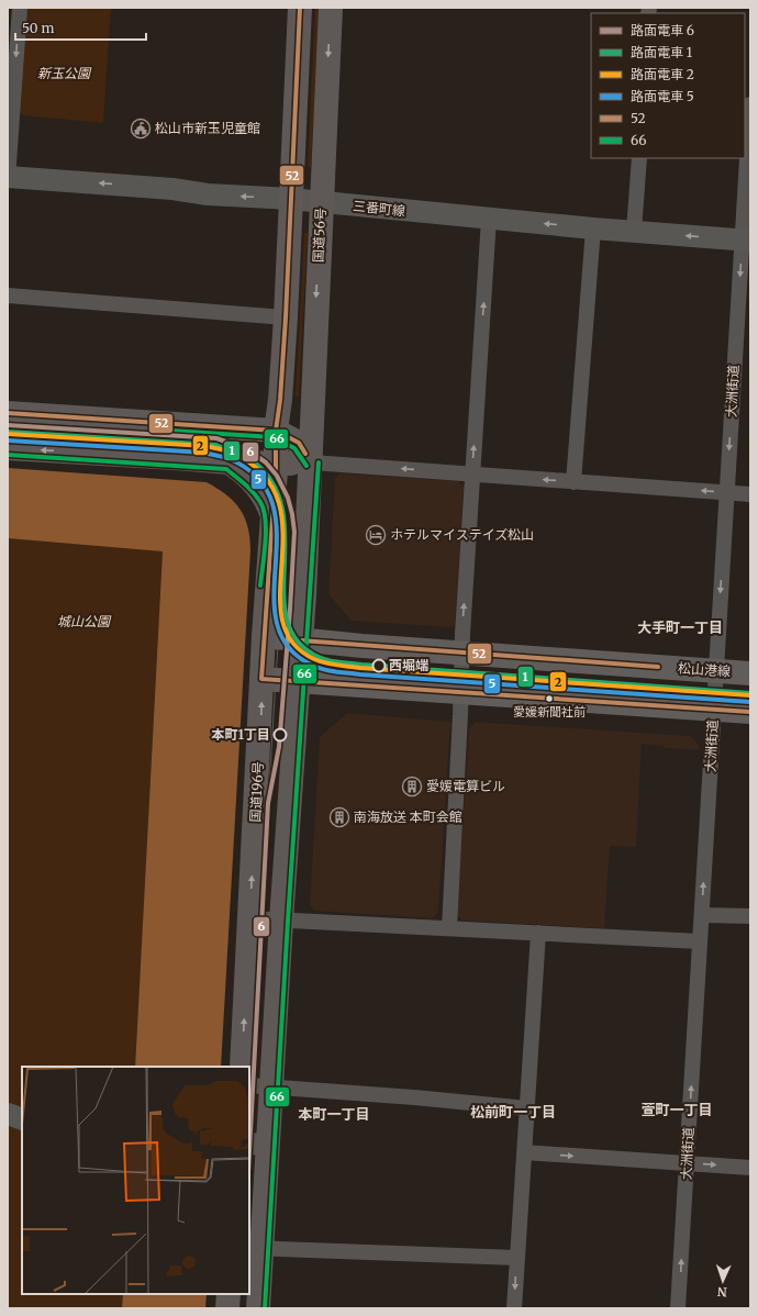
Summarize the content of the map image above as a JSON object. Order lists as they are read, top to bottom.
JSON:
{
  "streets": {
    "highway": ["国道56号", "国道196号"],
    "main road": ["松山港線"],
    "street": ["三番町線", "大洲街道"]
  },
  "crossings": [
    ["三番町線", "国道56号"],
    ["三番町線", "大洲街道"],
    ["大洲街道", "松山港線"],
    ["松山港線", "国道196号"]
  ],
  "districts": [
    "大手町一丁目",
    "萱町一丁目",
    "松前町一丁目",
    "本町一丁目"
  ],
  "parks": ["新玉公園", "城山公園"],
  "places": {
    "public building": ["松山市新玉児童館"],
    "hotel": ["ホテルマイステイズ松山"],
    "other": ["西堀端", "愛媛新聞社前", "本町1丁目"],
    "building": ["愛媛電算ビル", "南海放送 本町会館"]
  },
  "lines": [
    "transit line 52",
    "tram line 6",
    "transit line 66",
    "tram line 1",
    "tram line 2",
    "tram line 5"
  ],
  "legend": [
    "路面電車 6",
    "路面電車 1",
    "路面電車 2",
    "路面電車 5",
    "52",
    "66"
  ],
  "scale_bar": "50 m",
  "north": "bottom"
}
